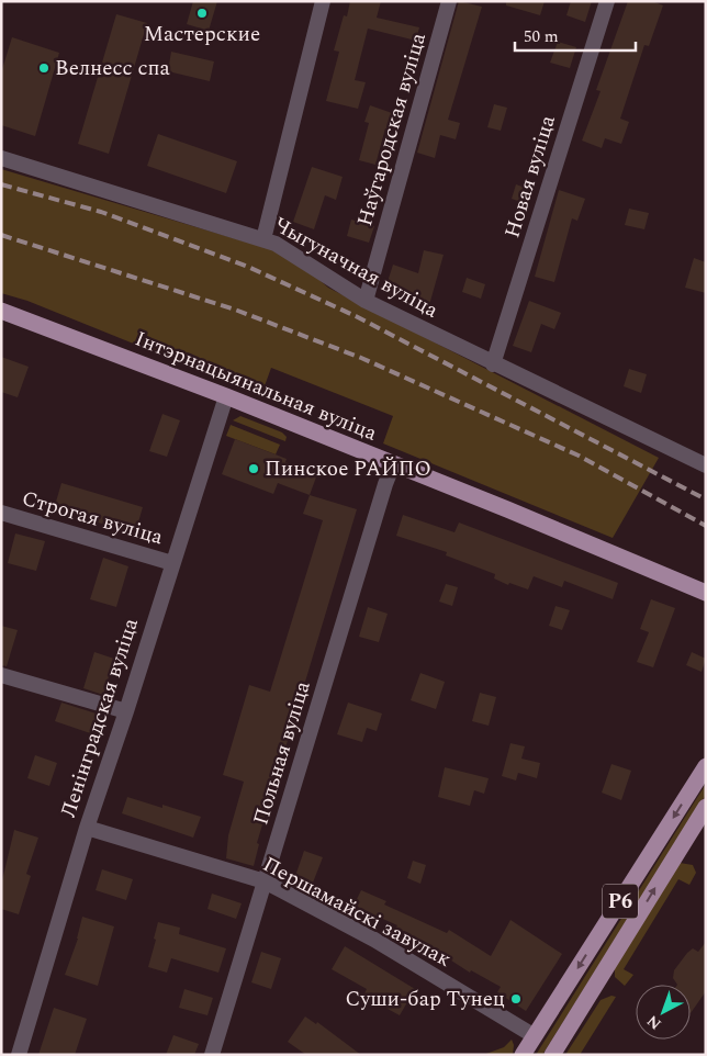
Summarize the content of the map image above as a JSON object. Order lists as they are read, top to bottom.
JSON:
{
  "streets": {
    "main road": ["Інтэрнацыянальная вуліца", "Р6"],
    "street": [
      "Наўгародская вуліца",
      "Новая вуліца",
      "Чыгуначная вуліца",
      "Строгая вуліца",
      "Ленінградская вуліца",
      "Польная вуліца",
      "Першамайскі завулак"
    ]
  },
  "crossings": [
    ["Наўгародская вуліца", "Чыгуначная вуліца"],
    ["Новая вуліца", "Чыгуначная вуліца"],
    ["Інтэрнацыянальная вуліца", "Ленінградская вуліца"],
    ["Інтэрнацыянальная вуліца", "Польная вуліца"],
    ["Строгая вуліца", "Ленінградская вуліца"],
    ["Ленінградская вуліца", "Першамайскі завулак"],
    ["Польная вуліца", "Першамайскі завулак"],
    ["Р6", "Першамайскі завулак"]
  ],
  "places": [
    "Мастерские",
    "Велнесс спа",
    "Пинское РАЙПО",
    "Суши-бар Тунец"
  ],
  "scale_bar": "50 m",
  "north": "bottom left"
}
